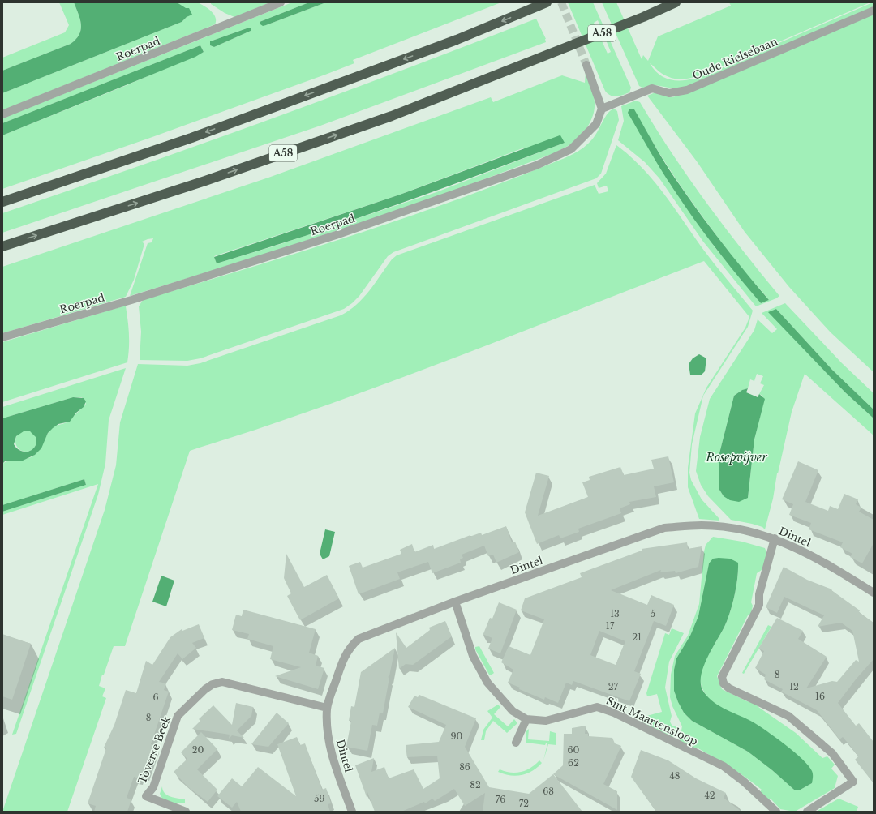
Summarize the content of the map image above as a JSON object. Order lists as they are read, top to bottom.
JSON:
{
  "streets": {
    "highway": ["A58"],
    "street": [
      "Roerpad",
      "Oude Rielsebaan",
      "Dintel",
      "Sint Maartensloop",
      "Toverse Beek"
    ]
  },
  "crossings": [
    ["Roerpad", "Oude Rielsebaan"],
    ["Dintel", "Sint Maartensloop"],
    ["Dintel", "Toverse Beek"]
  ],
  "water": ["Rosepvijver"],
  "house_numbers": [
    "13",
    "5",
    "17",
    "21",
    "8",
    "27",
    "12",
    "16",
    "6",
    "8",
    "90",
    "20",
    "60",
    "62",
    "86",
    "48",
    "82",
    "68",
    "42",
    "59",
    "76",
    "72"
  ]
}
